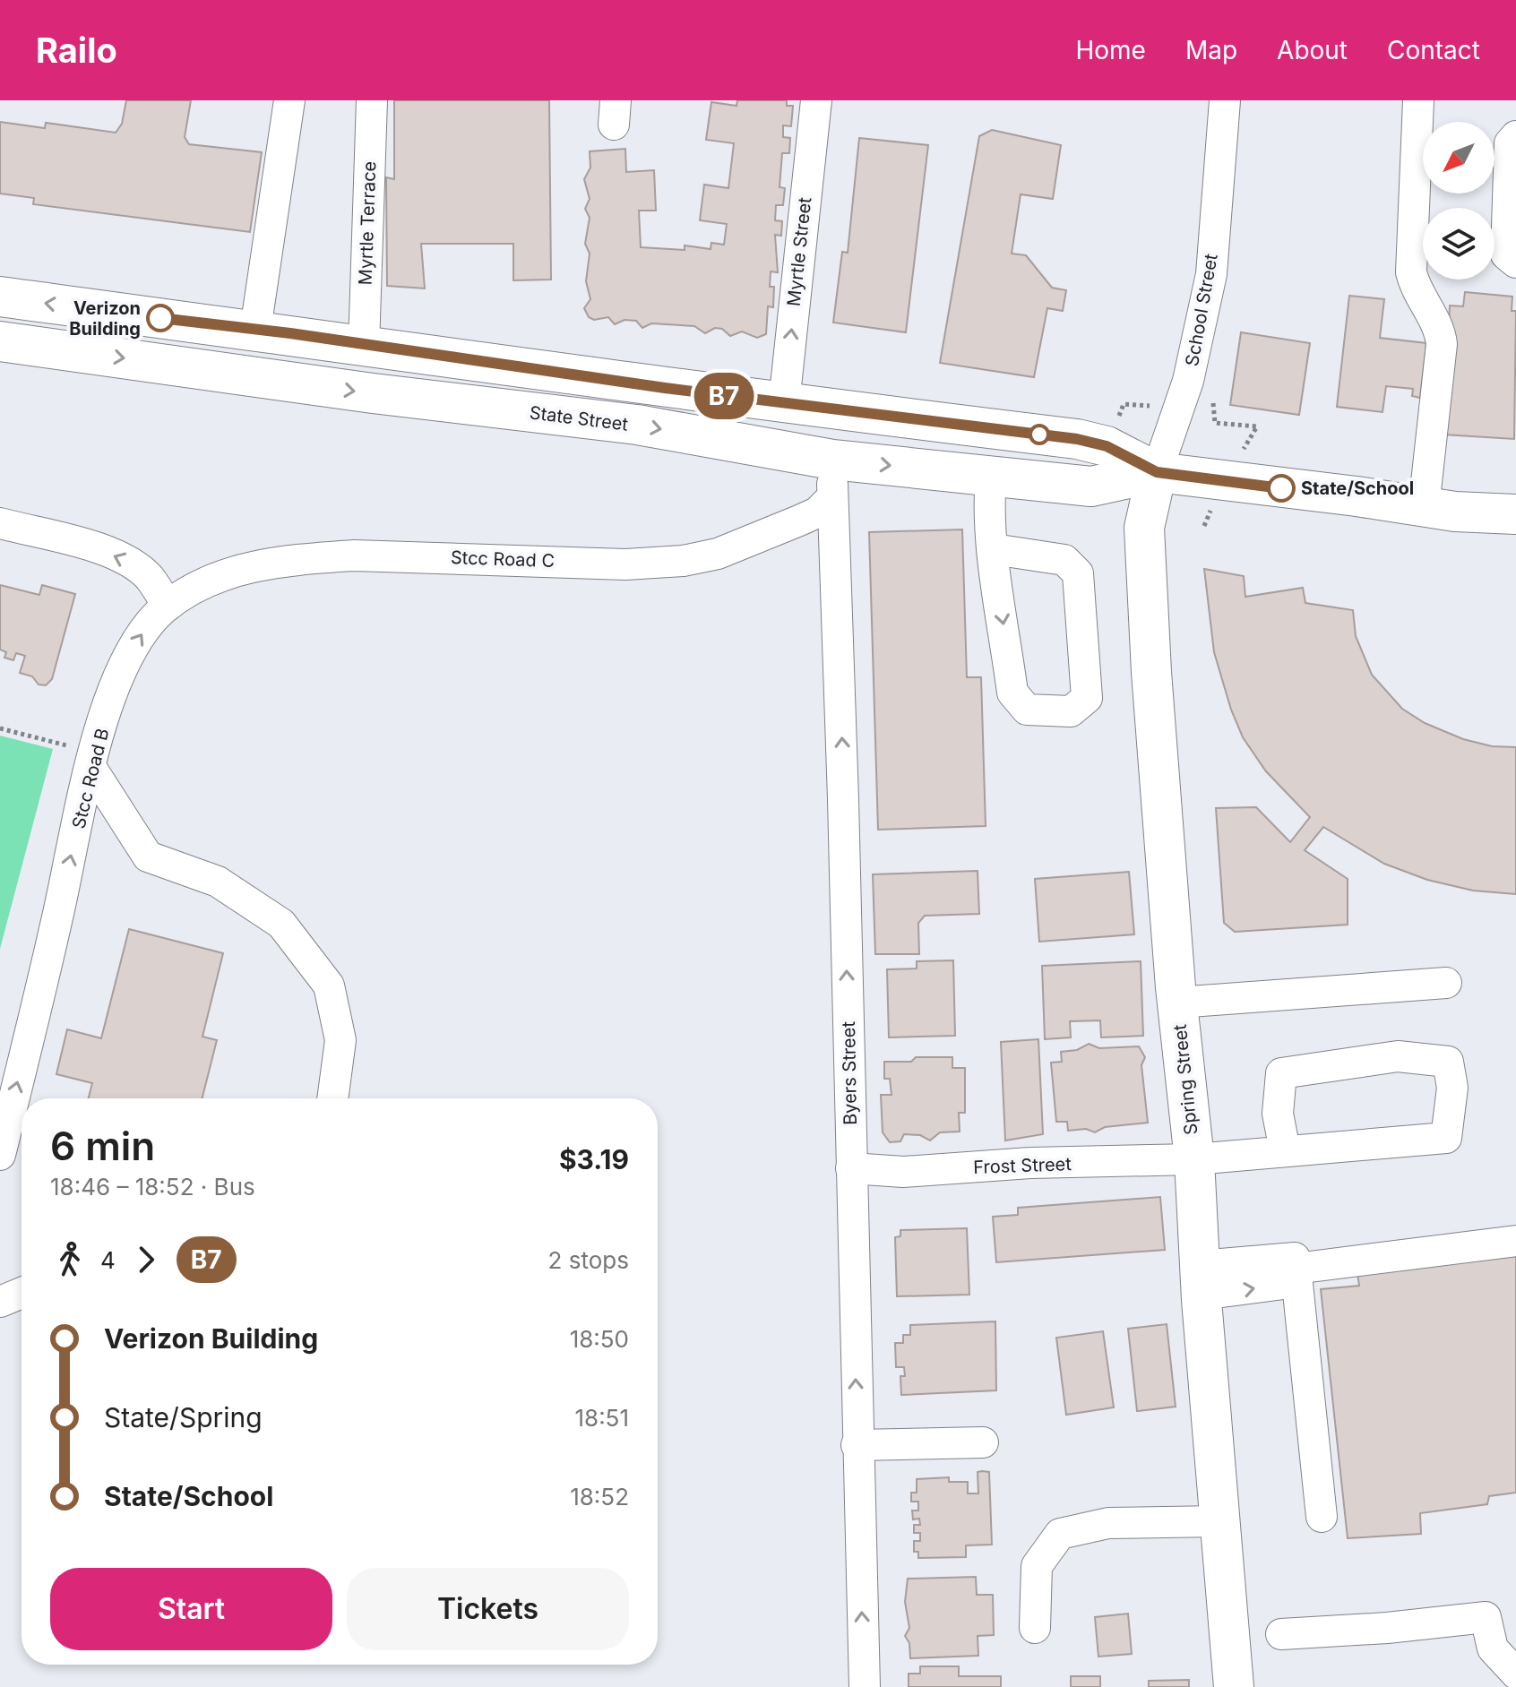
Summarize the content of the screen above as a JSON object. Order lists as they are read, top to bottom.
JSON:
{
  "streets": {
    "main road": ["State Street", "Spring Street"],
    "street": [
      "Myrtle Terrace",
      "Myrtle Street",
      "School Street",
      "Stcc Road C",
      "Stcc Road B",
      "Byers Street",
      "Frost Street"
    ]
  },
  "crossings": [
    ["Myrtle Terrace", "State Street"],
    ["Myrtle Street", "State Street"],
    ["School Street", "State Street"],
    ["School Street", "Spring Street"],
    ["State Street", "Stcc Road C"],
    ["State Street", "Byers Street"],
    ["State Street", "Spring Street"],
    ["Stcc Road C", "Stcc Road B"],
    ["Stcc Road C", "Byers Street"],
    ["Byers Street", "Frost Street"],
    ["Spring Street", "Frost Street"]
  ],
  "one_way": ["Myrtle Street", "Stcc Road B", "Byers Street"],
  "places": ["Verizon Building", "State/School"],
  "lines": ["bus line B7"],
  "north": "bottom left",
  "page": {
    "header": "Railo",
    "nav": [
      "Home",
      "Map",
      "About",
      "Contact"
    ],
    "on_map": "B7",
    "heading": ["6 min", "18:46 – 18:52 · Bus", "$3.19"],
    "legs": ["4", "B7", "2 stops"],
    "list": [
      {
        "name": "Verizon Building",
        "value": "18:50"
      },
      {
        "name": "State/Spring",
        "value": "18:51"
      },
      {
        "name": "State/School",
        "value": "18:52"
      }
    ],
    "buttons": ["Start", "Tickets"]
  }
}
